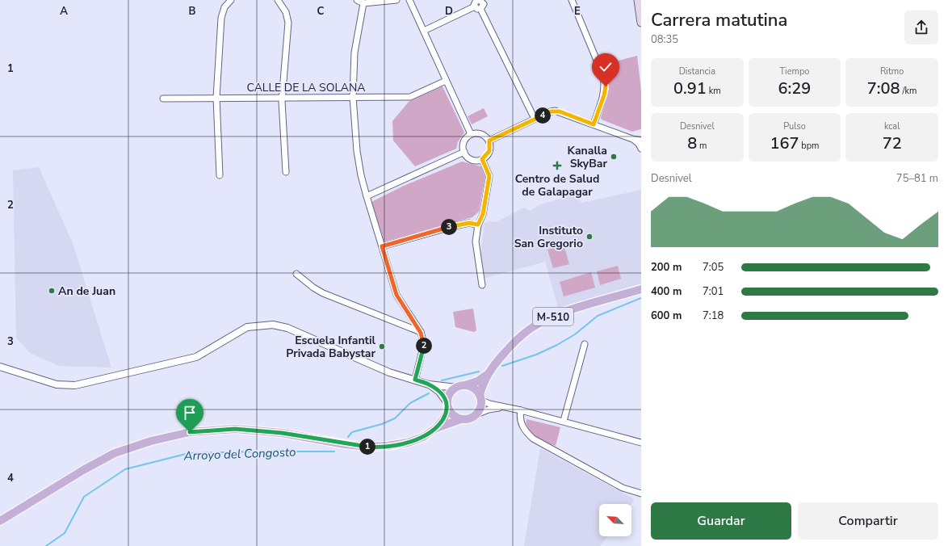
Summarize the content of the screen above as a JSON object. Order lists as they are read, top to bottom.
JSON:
{
  "streets": {
    "main road": ["M-510"],
    "street": ["CALLE DE LA SOLANA"]
  },
  "water": ["Arroyo del Congosto"],
  "places": {
    "other": [
      "Kanalla SkyBar",
      "Instituto San Gregorio",
      "An de Juan",
      "Escuela Infantil Privada Babystar"
    ],
    "health": ["Centro de Salud de Galapagar"]
  },
  "north": "top left",
  "page": {
    "heading": ["Carrera matutina", "08:35"],
    "stats": [
      ["Distancia", "0.91 km"],
      ["Tiempo", "6:29"],
      ["Ritmo", "7:08 /km"],
      ["Desnivel", "8 m"],
      ["Pulso", "167 bpm"],
      ["kcal", "72"]
    ],
    "pins": [
      "4",
      "3",
      "2",
      "1"
    ],
    "chart": ["Desnivel", "75–81 m"],
    "list": [
      {
        "name": "200 m",
        "note": "7:05"
      },
      {
        "name": "400 m",
        "note": "7:01"
      },
      {
        "name": "600 m",
        "note": "7:18"
      }
    ],
    "buttons": ["Guardar", "Compartir"]
  },
  "grid": {
    "columns": [
      "A",
      "B",
      "C",
      "D",
      "E"
    ],
    "rows": [
      "1",
      "2",
      "3",
      "4"
    ]
  }
}
